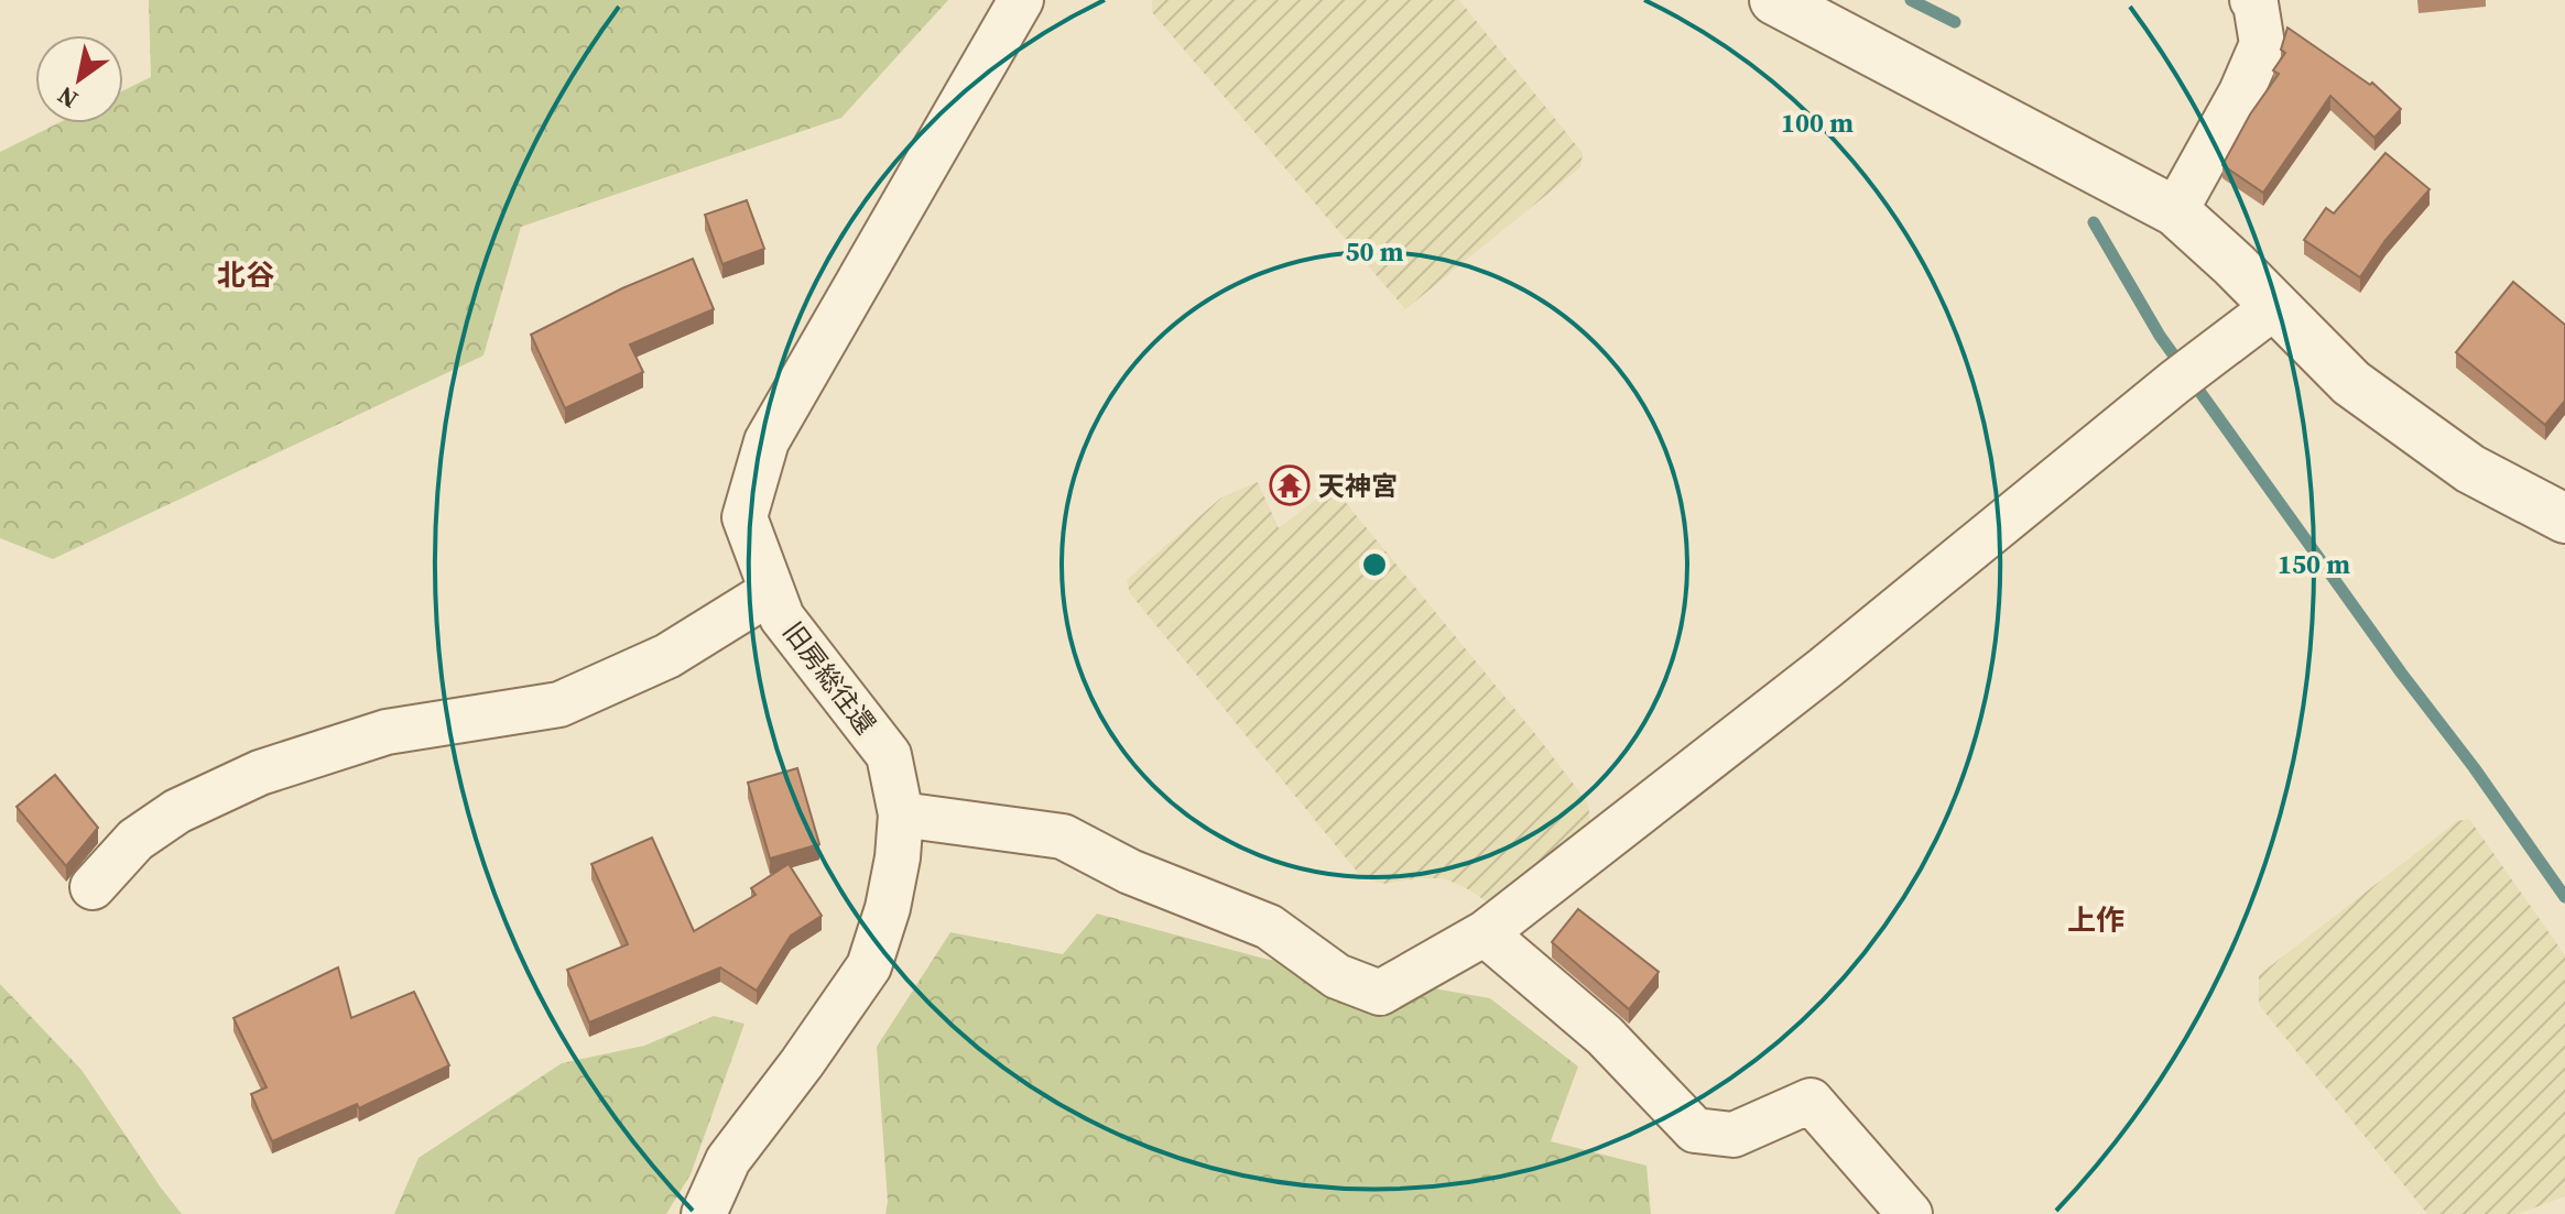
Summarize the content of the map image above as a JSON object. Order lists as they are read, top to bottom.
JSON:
{
  "streets": {
    "street": ["旧房総往還"]
  },
  "districts": ["北谷", "上作"],
  "places": {
    "temple": ["天神宮"]
  },
  "north": "bottom left",
  "rings": ["100 m", "50 m", "150 m"]
}
